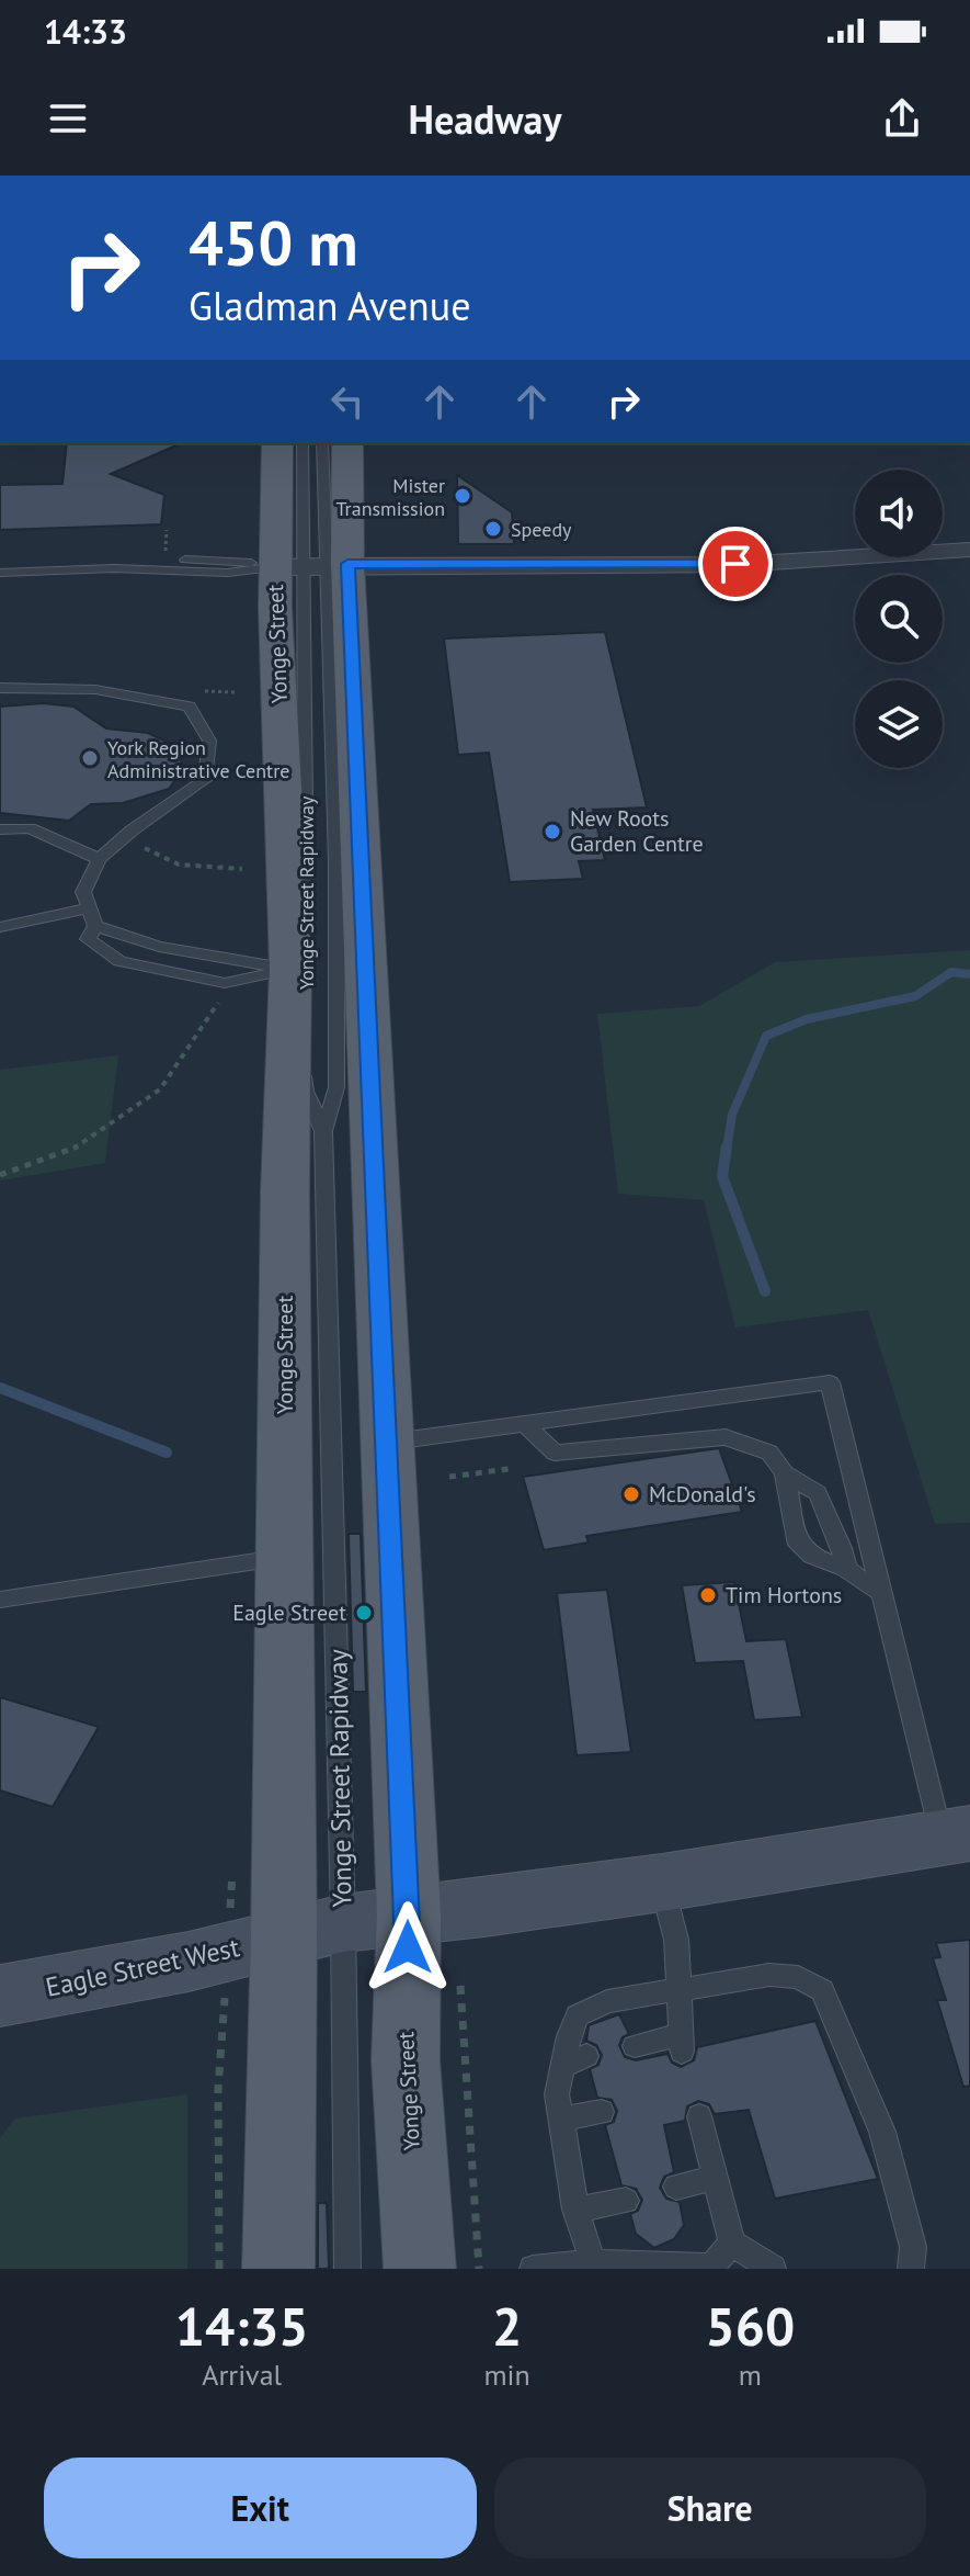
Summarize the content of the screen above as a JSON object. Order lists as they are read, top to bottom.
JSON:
{
  "streets": {
    "main road": ["Yonge Street", "Eagle Street West"],
    "lane": ["Yonge Street Rapidway"]
  },
  "crossings": [
    ["Yonge Street", "Yonge Street Rapidway"],
    ["Yonge Street", "Eagle Street West"],
    ["Yonge Street Rapidway", "Eagle Street West"]
  ],
  "places": [
    "Mister Transmission",
    "Speedy",
    "York Region Administrative Centre",
    "New Roots Garden Centre",
    "McDonald's",
    "Tim Hortons",
    "Eagle Street"
  ],
  "page": {
    "status": "14:33",
    "header": "Headway",
    "turn": ["450 m", "Gladman Avenue"],
    "eta": [
      "14:35",
      "Arrival",
      "2",
      "min",
      "560",
      "m"
    ],
    "buttons": ["Exit", "Share"]
  }
}
